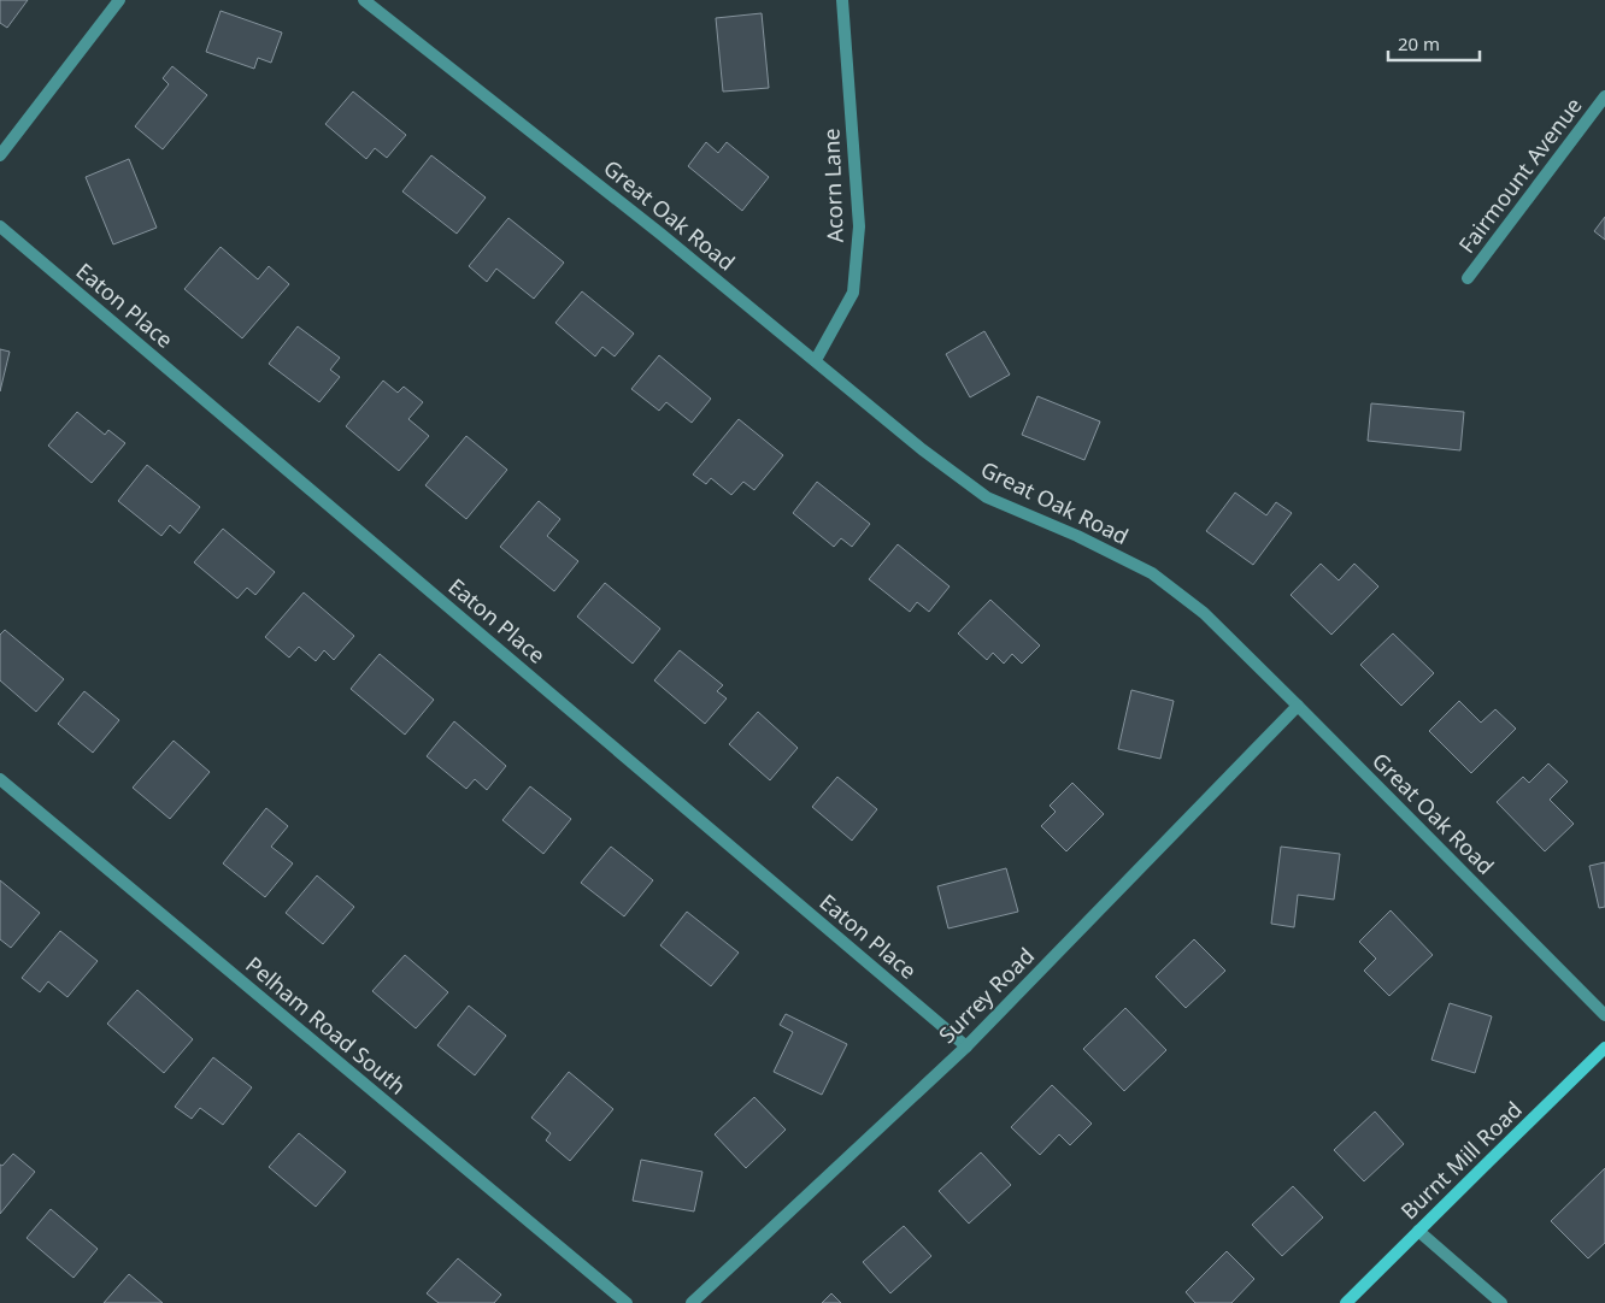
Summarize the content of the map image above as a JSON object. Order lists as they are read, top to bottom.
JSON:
{
  "streets": {
    "main road": ["Burnt Mill Road"],
    "street": [
      "Fairmount Avenue",
      "Acorn Lane",
      "Great Oak Road",
      "Eaton Place",
      "Surrey Road",
      "Pelham Road South"
    ]
  },
  "crossings": [
    ["Acorn Lane", "Great Oak Road"],
    ["Great Oak Road", "Surrey Road"],
    ["Eaton Place", "Surrey Road"]
  ],
  "scale_bar": "20 m"
}
